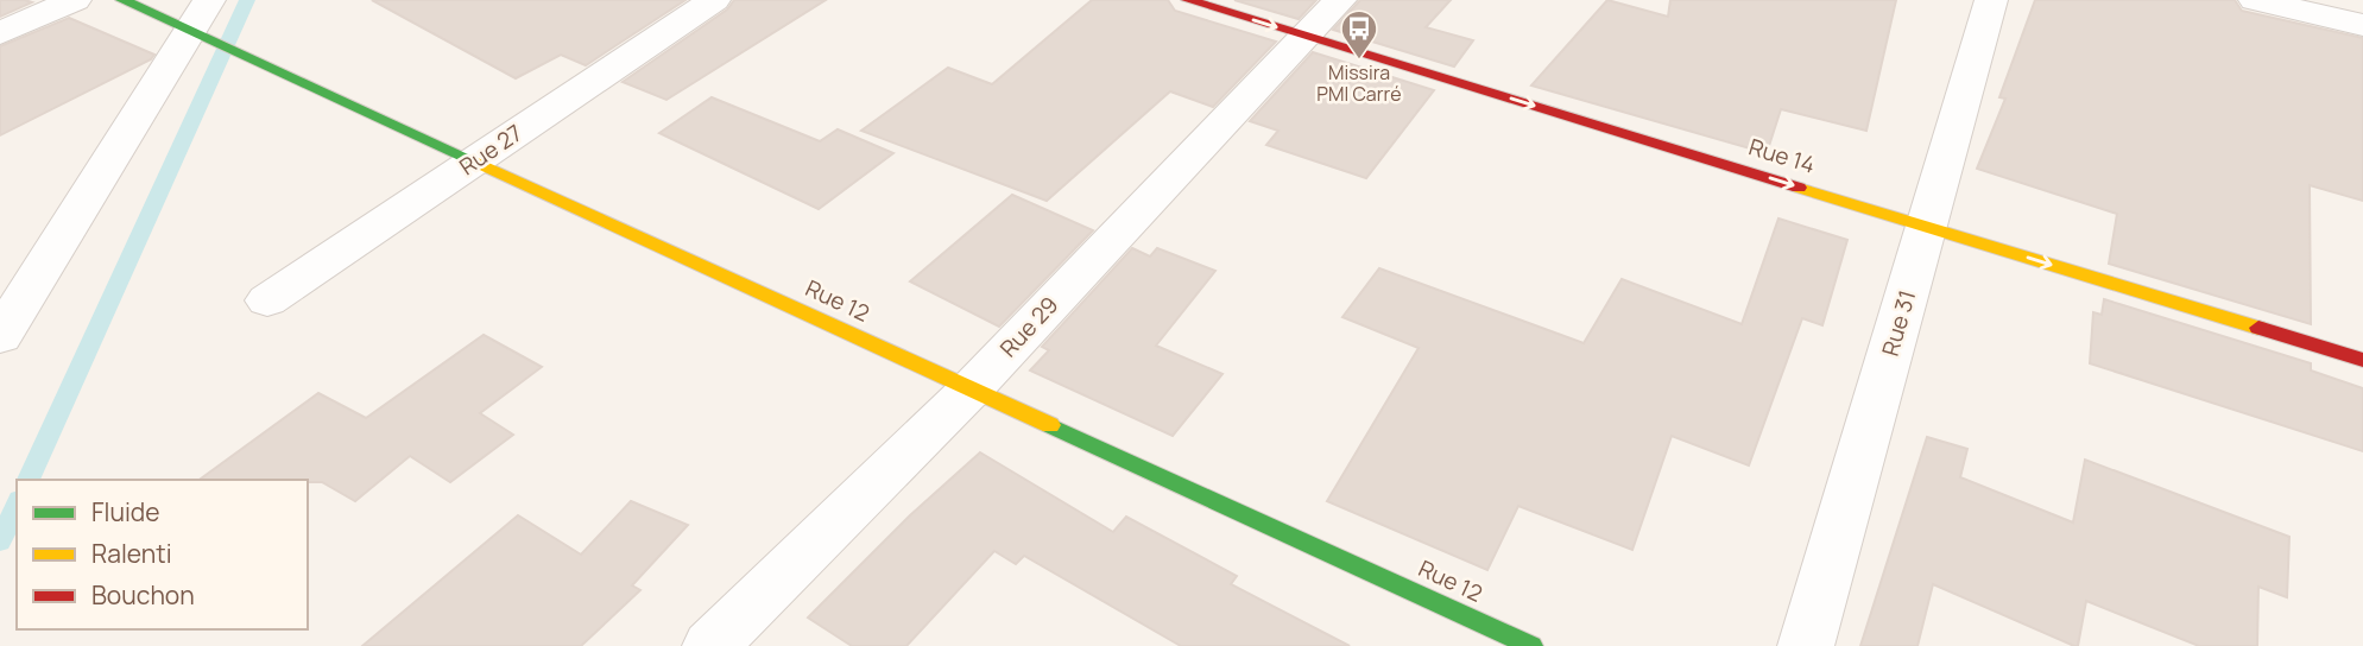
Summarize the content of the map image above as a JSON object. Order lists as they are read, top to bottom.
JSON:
{
  "streets": {
    "street": [
      "Rue 27",
      "Rue 14",
      "Rue 12",
      "Rue 31",
      "Rue 29"
    ]
  },
  "crossings": [
    ["Rue 27", "Rue 12"],
    ["Rue 14", "Rue 31"],
    ["Rue 14", "Rue 29"],
    ["Rue 12", "Rue 29"]
  ],
  "one_way": ["Rue 14"],
  "places": {
    "bus stop": ["Missira PMI Carré"]
  },
  "legend": ["Fluide", "Ralenti", "Bouchon"]
}
